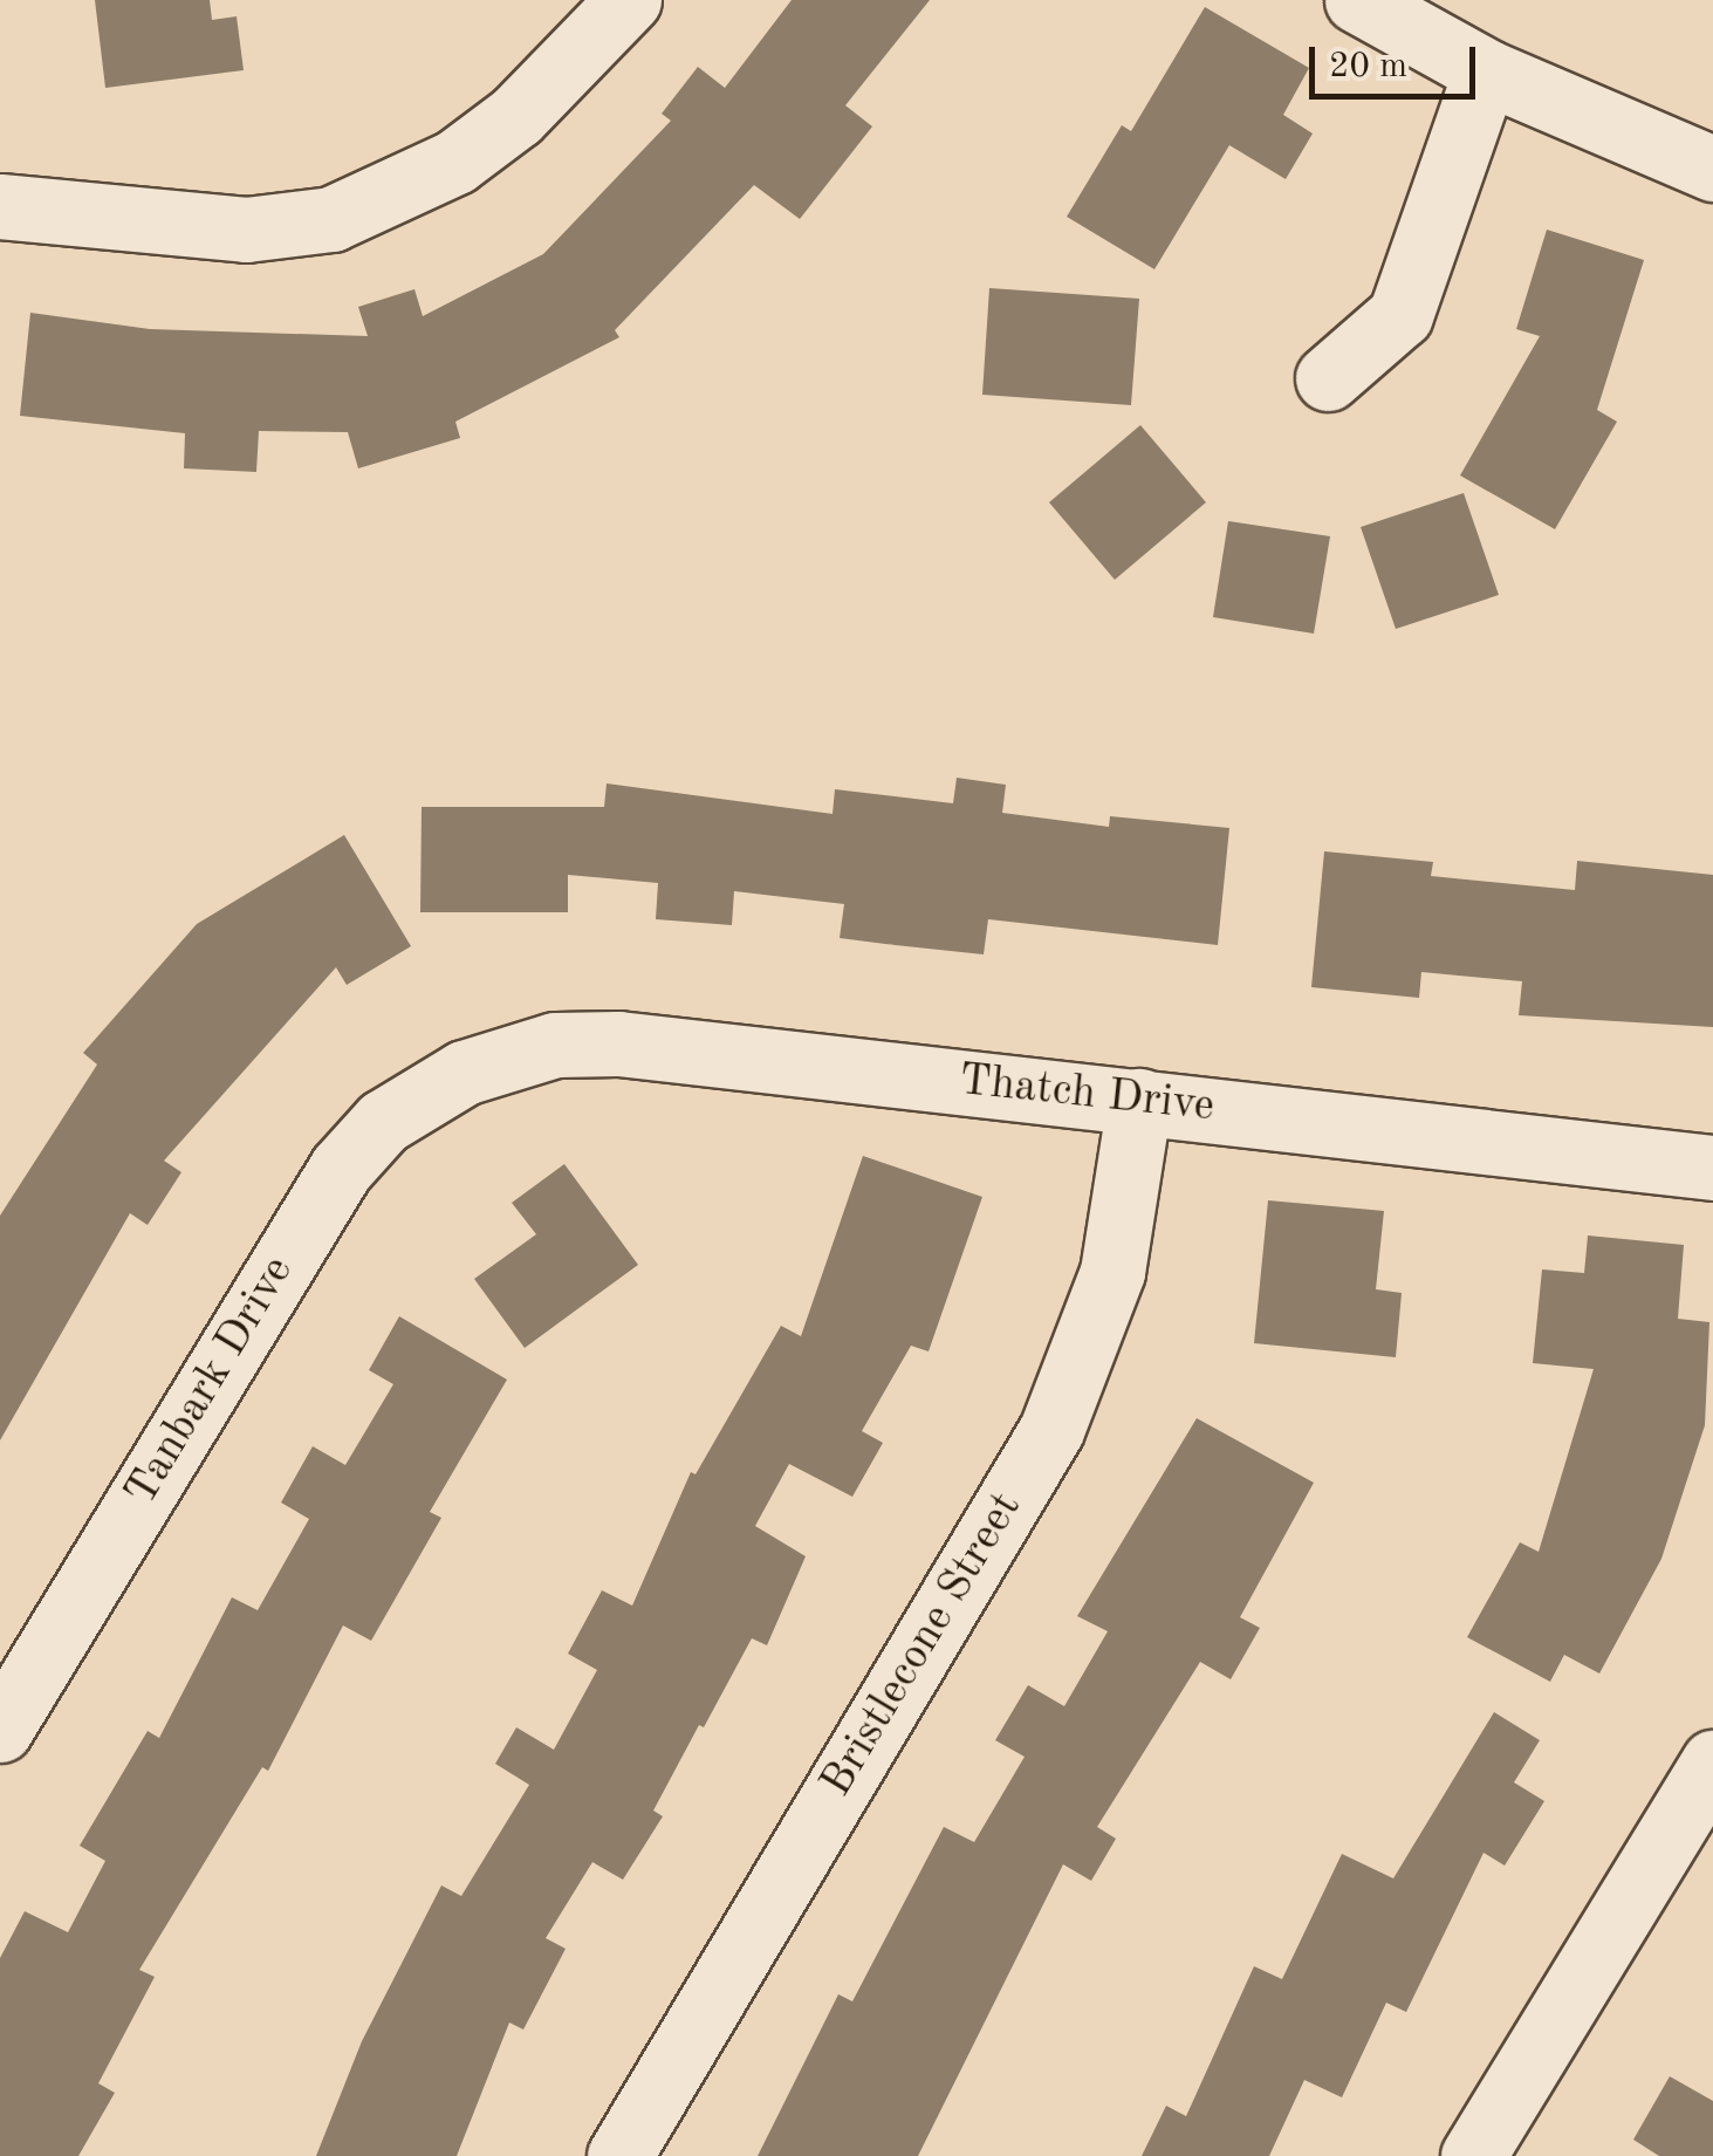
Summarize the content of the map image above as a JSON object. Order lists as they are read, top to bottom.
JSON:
{
  "streets": {
    "street": ["Thatch Drive", "Tanbark Drive", "Bristlecone Street"]
  },
  "crossings": [
    ["Thatch Drive", "Tanbark Drive"],
    ["Thatch Drive", "Bristlecone Street"]
  ],
  "scale_bar": "20 m"
}
